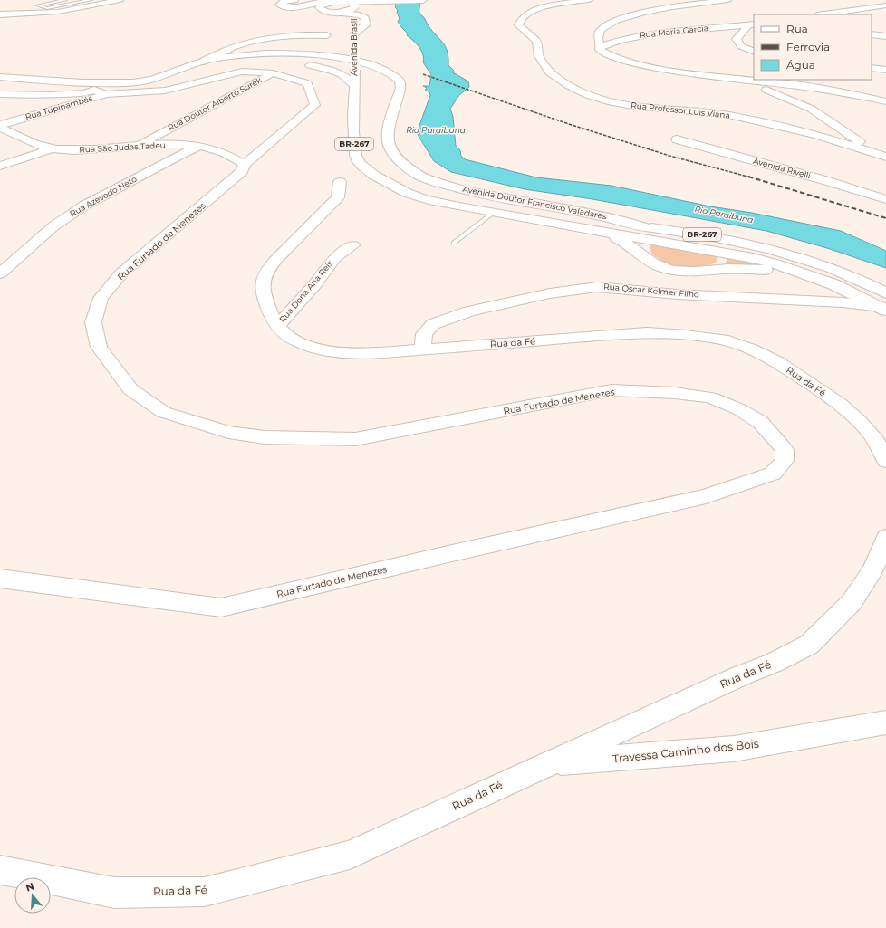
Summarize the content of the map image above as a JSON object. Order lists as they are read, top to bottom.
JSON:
{
  "streets": {
    "main road": ["Avenida Brasil", "BR-267", "Avenida Doutor Francisco Valadares"],
    "street": [
      "Rua Maria Garcia",
      "Rua Doutor Alberto Surek",
      "Rua Tupinambás",
      "Rua Professor Luis Viana",
      "Rua São Judas Tadeu",
      "Avenida Rivelli",
      "Rua Azevedo Neto",
      "Rua Furtado de Menezes",
      "Rua Oscar Kelmer Filho",
      "Rua Dona Ana Reis",
      "Rua da Fé",
      "Travessa Caminho dos Bois"
    ]
  },
  "crossings": [
    ["Avenida Brasil", "Avenida Doutor Francisco Valadares"],
    ["Rua Doutor Alberto Surek", "Rua São Judas Tadeu"],
    ["Rua Doutor Alberto Surek", "Rua Furtado de Menezes"],
    ["Rua Tupinambás", "Rua São Judas Tadeu"],
    ["Rua Tupinambás", "Avenida Doutor Francisco Valadares"],
    ["Rua Tupinambás", "Rua Furtado de Menezes"],
    ["BR-267", "Avenida Doutor Francisco Valadares"],
    ["Rua São Judas Tadeu", "Rua Azevedo Neto"],
    ["Rua São Judas Tadeu", "Rua Furtado de Menezes"],
    ["Avenida Doutor Francisco Valadares", "Rua Oscar Kelmer Filho"],
    ["Rua Oscar Kelmer Filho", "Rua da Fé"],
    ["Rua Dona Ana Reis", "Rua da Fé"],
    ["Rua da Fé", "Travessa Caminho dos Bois"]
  ],
  "water": ["Rio Paraibuna"],
  "legend": ["Rua", "Ferrovia", "Água"],
  "north": "top"
}
